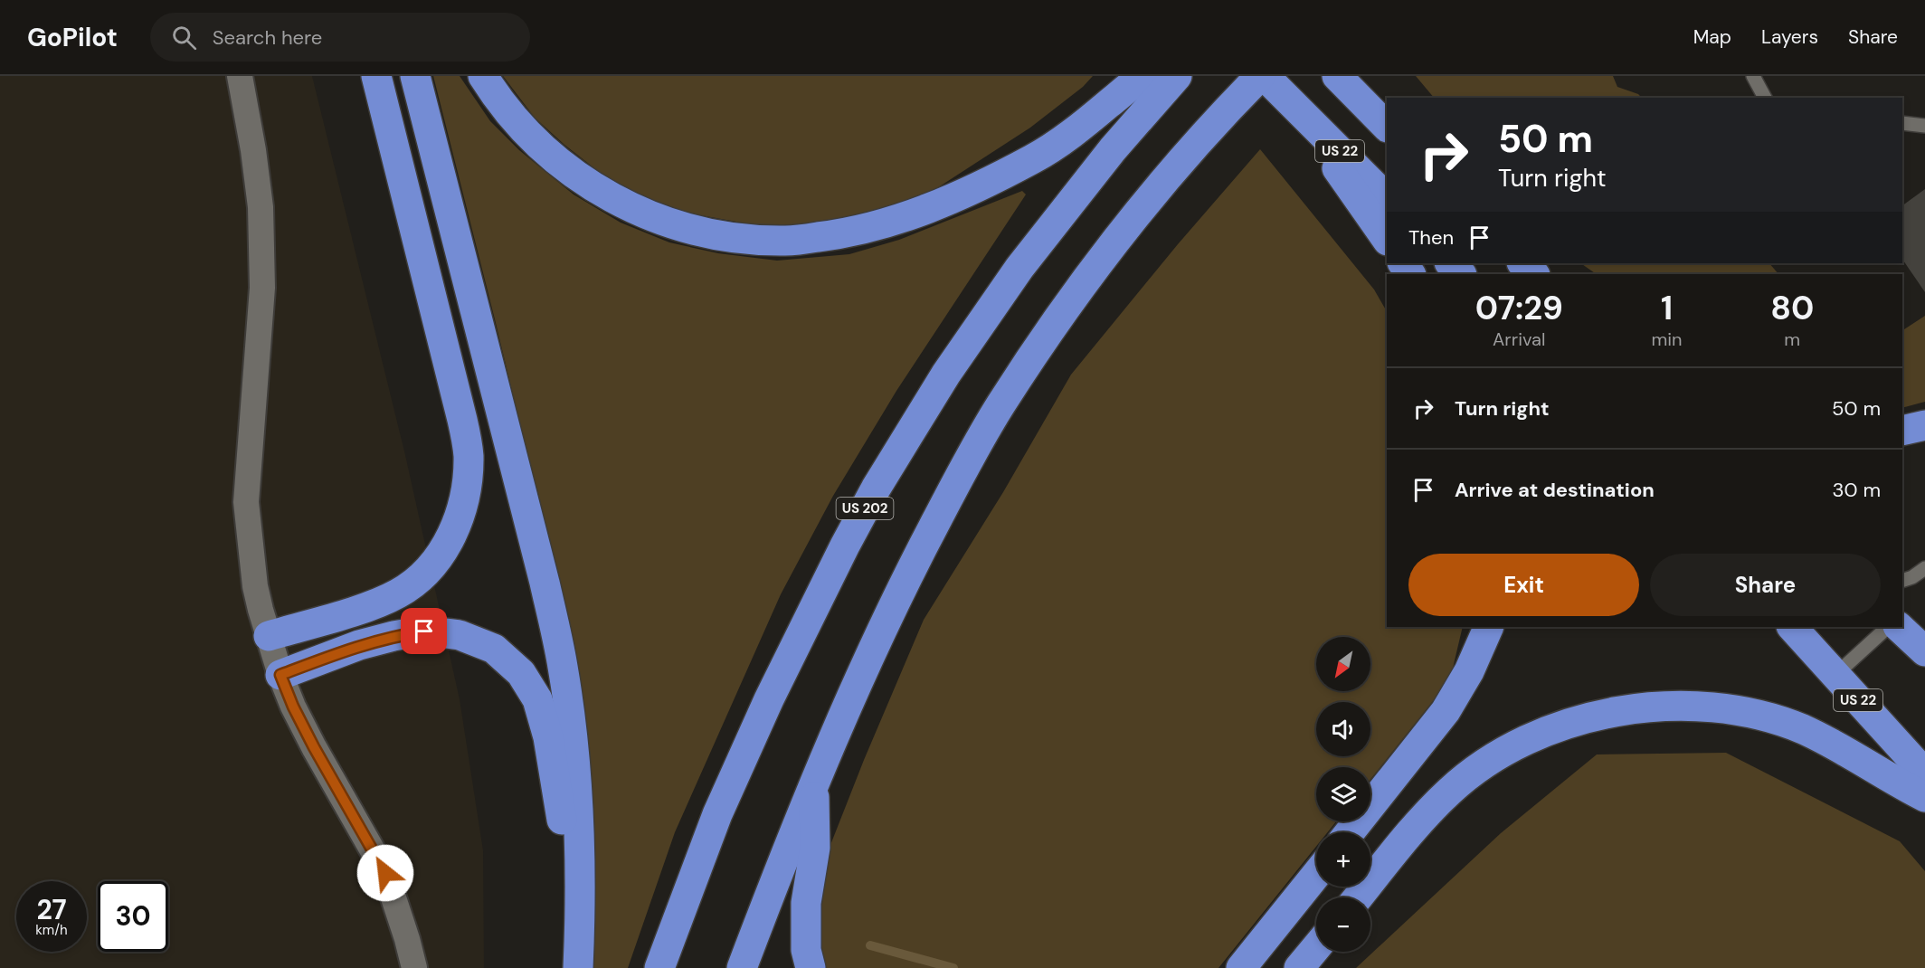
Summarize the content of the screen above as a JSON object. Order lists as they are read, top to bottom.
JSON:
{
  "streets": {
    "highway": ["US 22", "US 202"]
  },
  "north": "bottom left",
  "page": {
    "header": "GoPilot",
    "search": "Search here",
    "nav": ["Map", "Layers", "Share"],
    "turn": ["50 m", "Turn right"],
    "then": "Then",
    "eta": [
      "07:29",
      "Arrival",
      "1",
      "min",
      "80",
      "m"
    ],
    "list": [
      {
        "name": "Turn right",
        "value": "50 m"
      },
      {
        "name": "Arrive at destination",
        "value": "30 m"
      }
    ],
    "buttons": ["Exit", "Share"],
    "map_buttons": ["+", "−"],
    "speed": "27 km/h",
    "limit": "30"
  }
}
